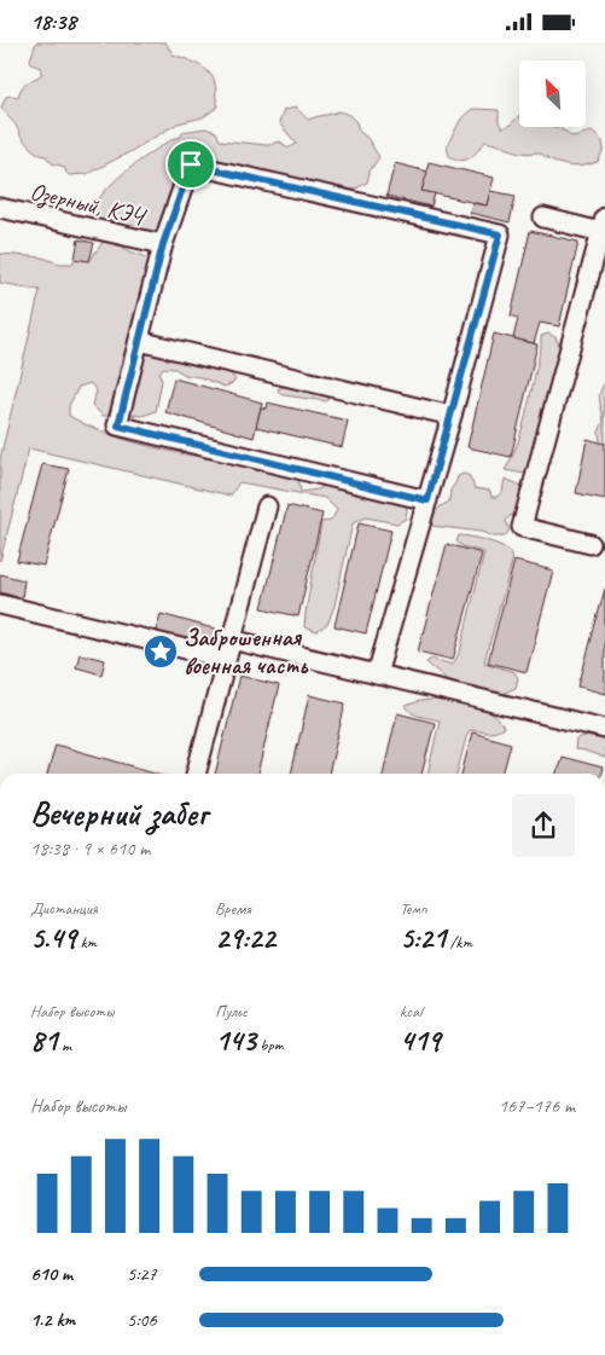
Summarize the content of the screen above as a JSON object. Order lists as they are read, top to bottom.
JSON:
{
  "streets": {
    "street": ["Озерный, КЭЧ"]
  },
  "places": {
    "place": ["Заброшенная военная часть"]
  },
  "north": "top left",
  "page": {
    "status": "18:38",
    "heading": ["Вечерний забег", "18:38 · 9 × 610 m"],
    "stats": [
      ["Дистанция", "5.49 km"],
      ["Время", "29:22"],
      ["Темп", "5:21 /km"],
      ["Набор высоты", "81 m"],
      ["Пульс", "143 bpm"],
      ["kcal", "419"]
    ],
    "chart": ["Набор высоты", "167–176 m"],
    "list": [
      {
        "name": "610 m",
        "note": "5:27"
      },
      {
        "name": "1.2 km",
        "note": "5:06"
      }
    ]
  }
}
